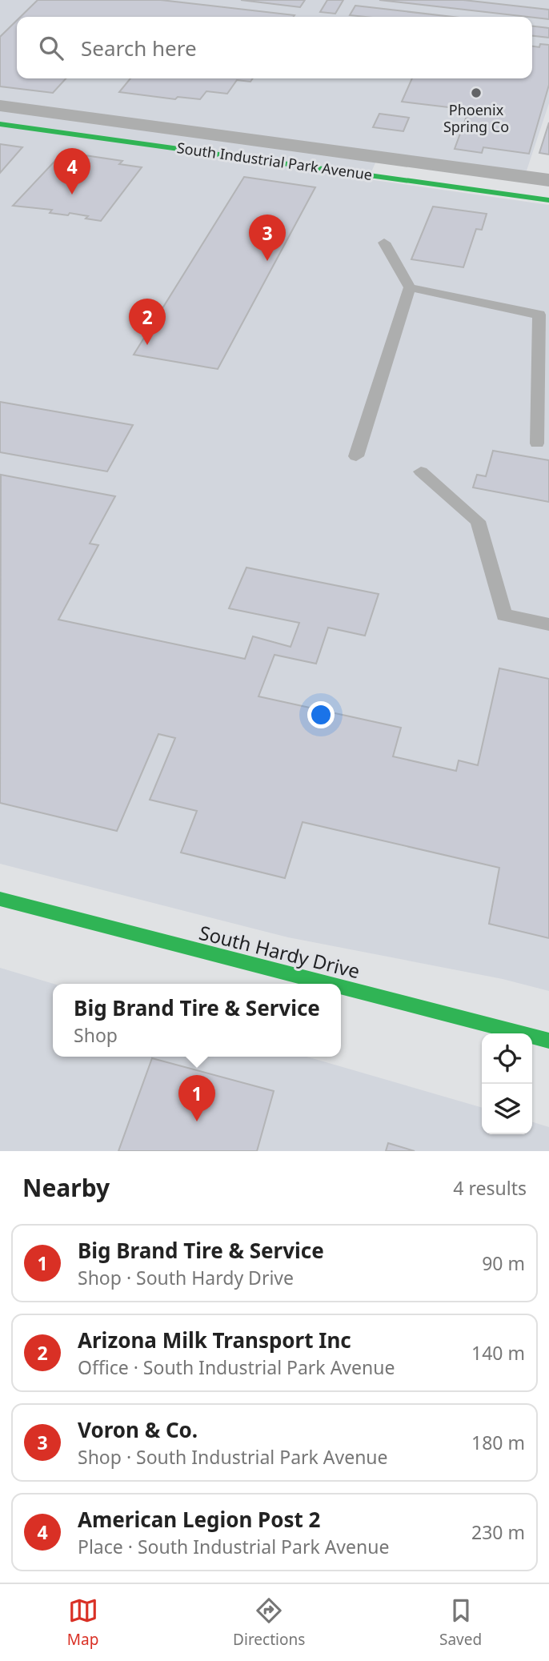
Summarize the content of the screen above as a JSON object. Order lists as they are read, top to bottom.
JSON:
{
  "streets": {
    "street": ["South Industrial Park Avenue", "South Hardy Drive"]
  },
  "places": ["Phoenix Spring Co"],
  "page": {
    "search": "Search here",
    "pins": [
      "4",
      "3",
      "2",
      "1"
    ],
    "popup": ["Big Brand Tire & Service", "Shop"],
    "heading": ["Nearby", "4 results"],
    "list": [
      {
        "mark": "1",
        "name": "Big Brand Tire & Service",
        "note": "Shop · South Hardy Drive",
        "value": "90 m"
      },
      {
        "mark": "2",
        "name": "Arizona Milk Transport Inc",
        "note": "Office · South Industrial Park Avenue",
        "value": "140 m"
      },
      {
        "mark": "3",
        "name": "Voron & Co.",
        "note": "Shop · South Industrial Park Avenue",
        "value": "180 m"
      },
      {
        "mark": "4",
        "name": "American Legion Post 2",
        "note": "Place · South Industrial Park Avenue",
        "value": "230 m"
      }
    ],
    "nav": ["Map", "Directions", "Saved"]
  }
}
